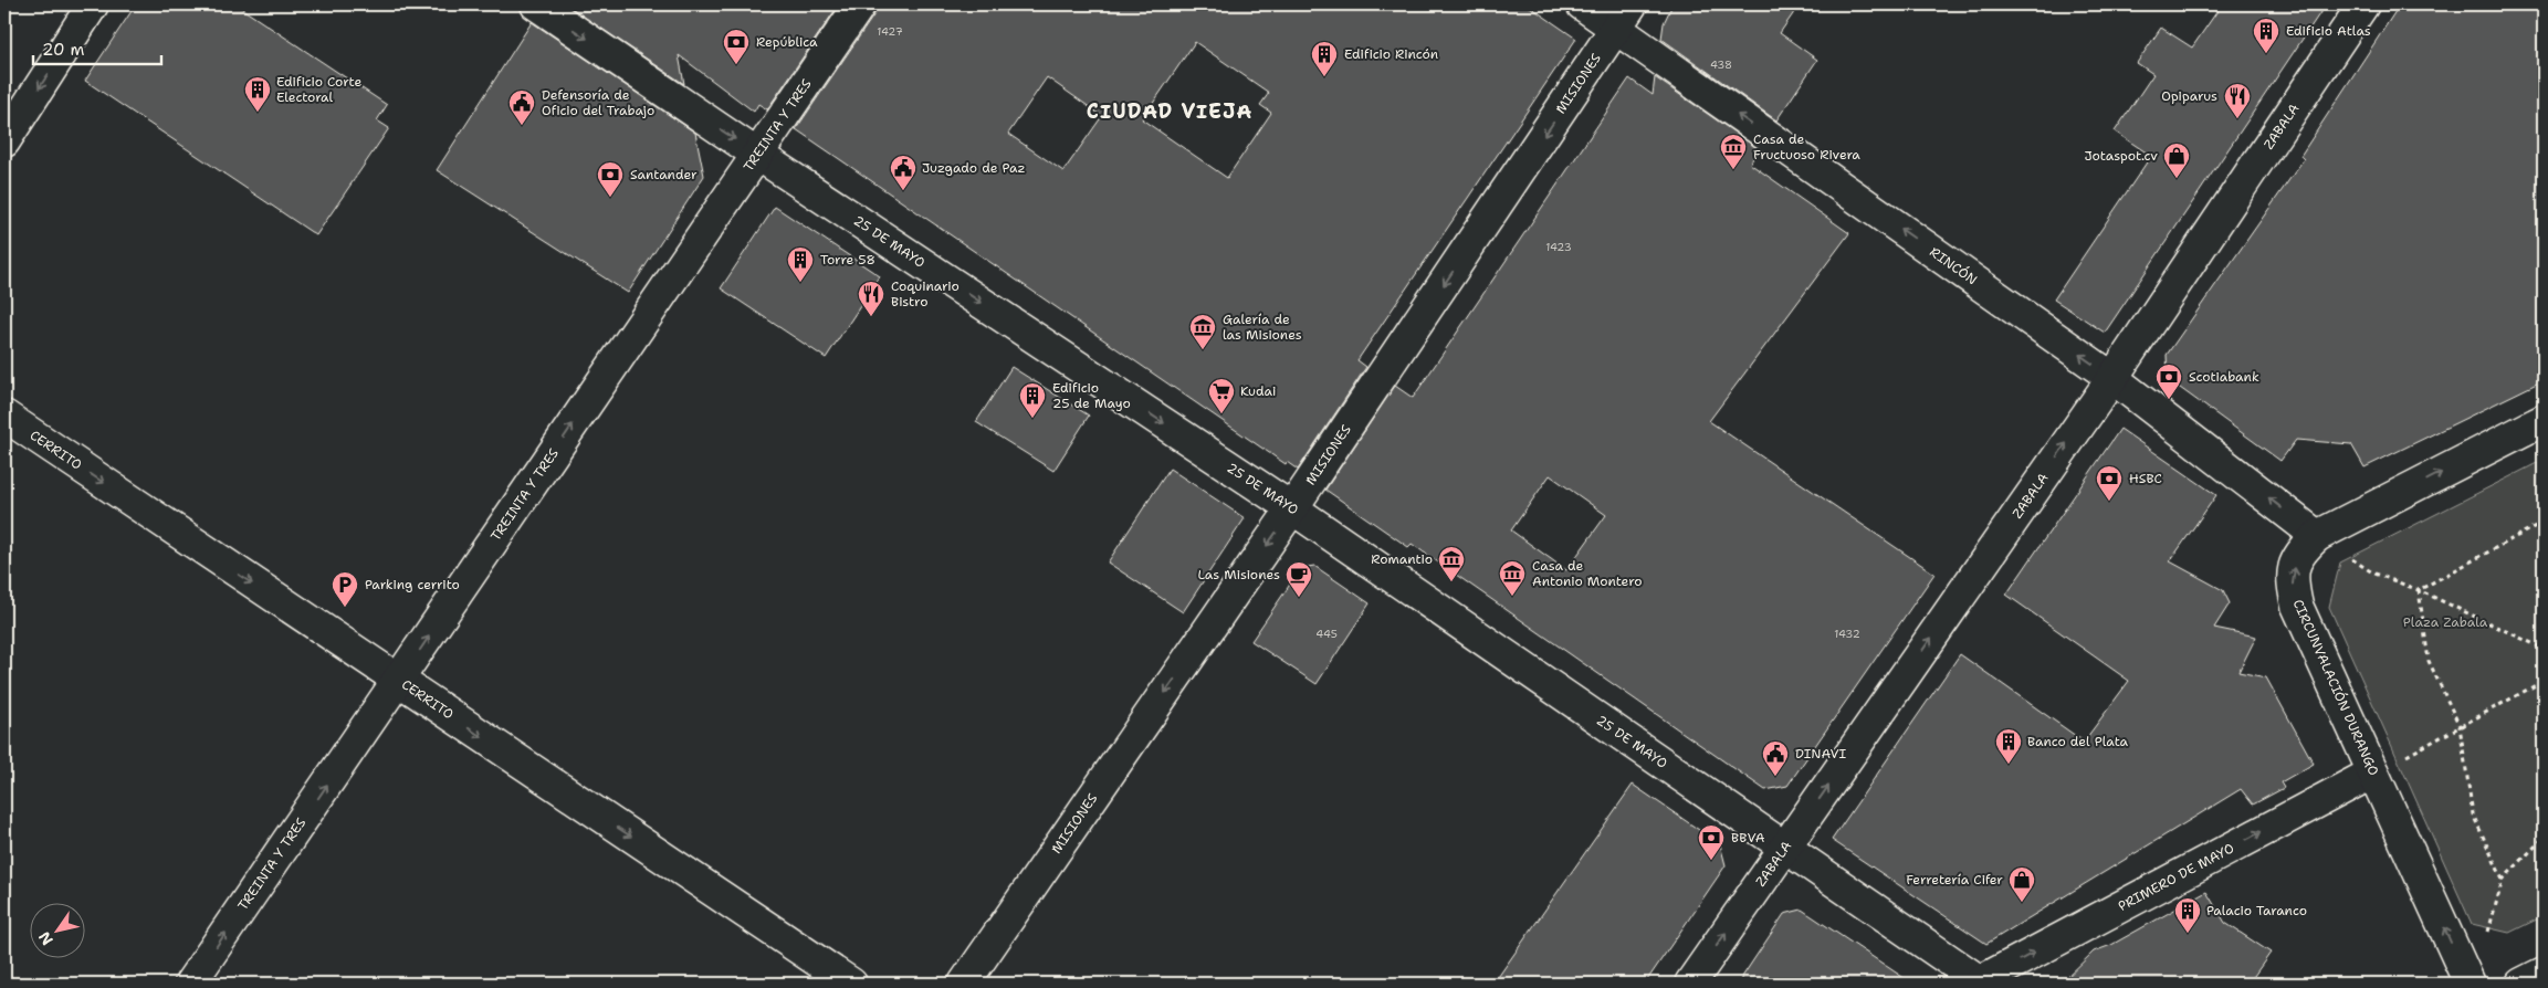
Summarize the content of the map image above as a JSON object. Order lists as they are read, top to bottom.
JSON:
{
  "streets": {
    "street": [
      "MISIONES",
      "TREINTA Y TRES",
      "ZABALA",
      "25 DE MAYO",
      "RINCÓN",
      "CERRITO",
      "CIRCUNVALACIÓN DURANGO",
      "PRIMERO DE MAYO"
    ]
  },
  "crossings": [
    ["MISIONES", "25 DE MAYO"],
    ["MISIONES", "RINCÓN"],
    ["TREINTA Y TRES", "25 DE MAYO"],
    ["TREINTA Y TRES", "CERRITO"],
    ["ZABALA", "25 DE MAYO"],
    ["ZABALA", "RINCÓN"],
    ["25 DE MAYO", "PRIMERO DE MAYO"],
    ["RINCÓN", "CIRCUNVALACIÓN DURANGO"],
    ["CIRCUNVALACIÓN DURANGO", "PRIMERO DE MAYO"]
  ],
  "one_way": [
    "MISIONES",
    "TREINTA Y TRES",
    "ZABALA",
    "25 DE MAYO",
    "RINCÓN",
    "CERRITO",
    "PRIMERO DE MAYO"
  ],
  "districts": ["CIUDAD VIEJA"],
  "parks": ["Plaza Zabala"],
  "places": {
    "building": [
      "Edificio Atlas",
      "Edificio Rincón",
      "Edificio Corte Electoral",
      "Torre 58",
      "Edificio 25 de Mayo",
      "Banco del Plata",
      "Palacio Taranco"
    ],
    "bank": [
      "República",
      "Santander",
      "Scotiabank",
      "HSBC",
      "BBVA"
    ],
    "restaurant": ["Opiparus", "Coquinario Bistro"],
    "public building": ["Defensoría de Oficio del Trabajo", "Juzgado de Paz", "DINAVI"],
    "museum": [
      "Casa de Fructuoso Rivera",
      "Galería de las Misiones",
      "Romantio",
      "Casa de Antonio Montero"
    ],
    "shop": ["Jotaspot.cv", "Ferretería Cifer"],
    "supermarket": ["Kudai"],
    "cafe": ["Las Misiones"],
    "parking": ["Parking cerrito"]
  },
  "house_numbers": [
    "1427",
    "438",
    "1423",
    "445",
    "1432"
  ],
  "scale_bar": "20 m",
  "north": "bottom left"
}
